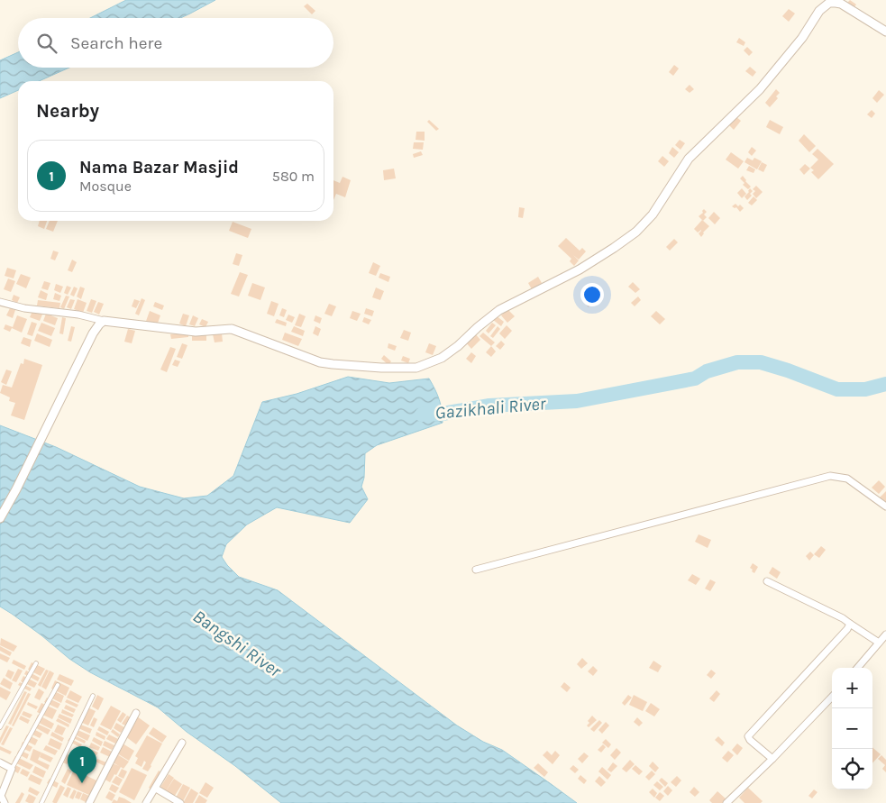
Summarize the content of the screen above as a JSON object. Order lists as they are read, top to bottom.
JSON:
{
  "water": ["Gazikhali River", "Bangshi River"],
  "page": {
    "search": "Search here",
    "heading": "Nearby",
    "list": [
      {
        "mark": "1",
        "name": "Nama Bazar Masjid",
        "note": "Mosque",
        "value": "580 m"
      }
    ],
    "map_buttons": ["+", "−"],
    "pins": "1"
  }
}
